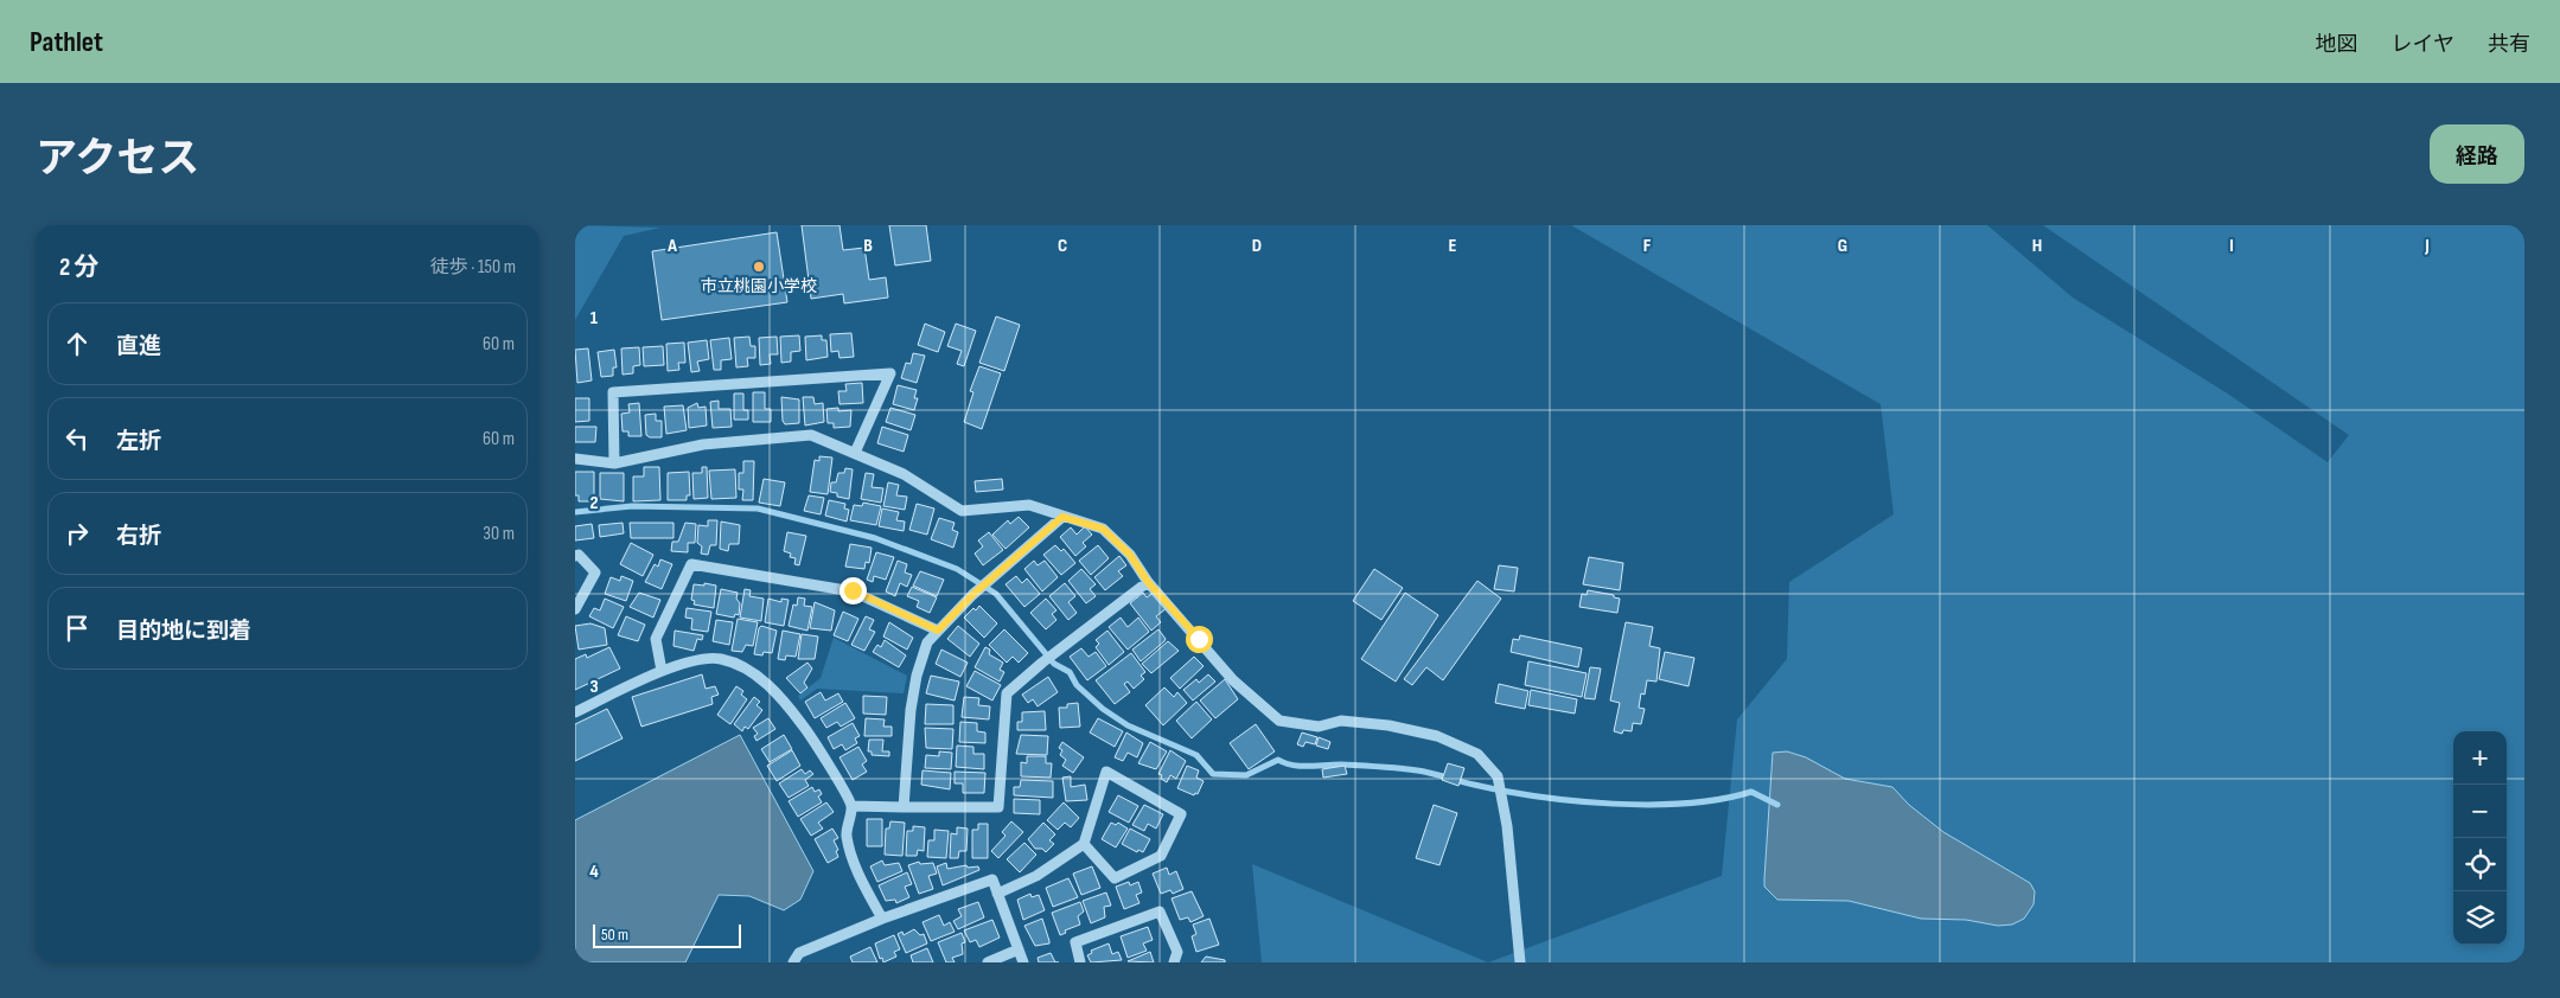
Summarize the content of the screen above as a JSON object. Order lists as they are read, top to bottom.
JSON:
{
  "places": ["市立桃園小学校"],
  "scale_bar": "50 m",
  "page": {
    "header": "Pathlet",
    "nav": ["地図", "レイヤ", "共有"],
    "title": "アクセス",
    "buttons": "経路",
    "heading": ["2 分", "徒歩 · 150 m"],
    "list": [
      ["直進", "60 m"],
      ["左折", "60 m"],
      ["右折", "30 m"],
      "目的地に到着"
    ],
    "map_buttons": ["+", "−"],
    "scale": "50 m"
  },
  "grid": {
    "columns": [
      "A",
      "B",
      "C",
      "D",
      "E",
      "F",
      "G",
      "H",
      "I",
      "J"
    ],
    "rows": [
      "1",
      "2",
      "3",
      "4"
    ]
  }
}
